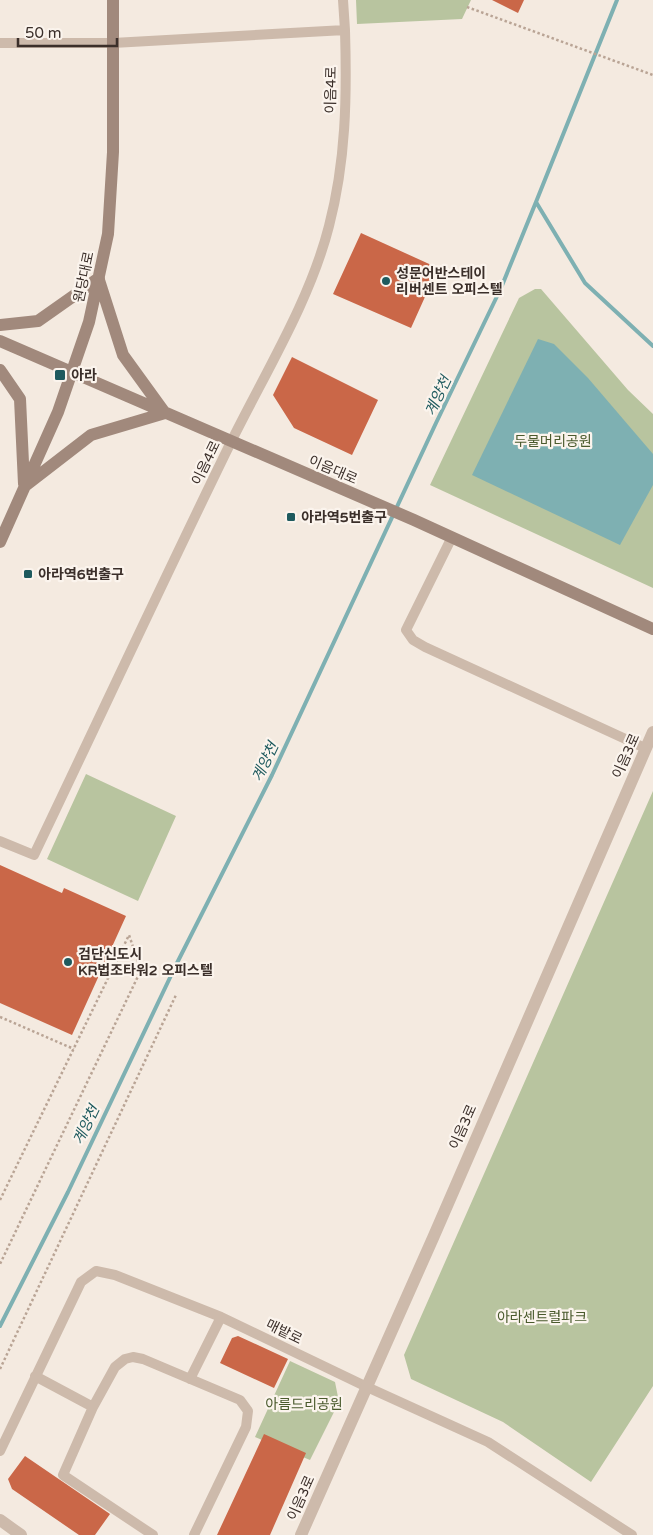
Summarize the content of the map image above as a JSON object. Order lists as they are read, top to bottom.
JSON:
{
  "streets": {
    "main road": ["원당대로", "이음대로"],
    "street": ["이음4로", "이음3로", "매밭로"]
  },
  "crossings": [
    ["이음4로", "이음대로"],
    ["원당대로", "이음대로"],
    ["이음3로", "매밭로"]
  ],
  "water": ["계양천"],
  "parks": ["두물머리공원", "아라센트럴파크", "아름드리공원"],
  "places": {
    "other": ["성문어반스테이 리버센트 오피스텔", "검단신도시 KR법조타워2 오피스텔"],
    "transit": ["아라", "아라역5번출구", "아라역6번출구"]
  },
  "scale_bar": "50 m"
}
